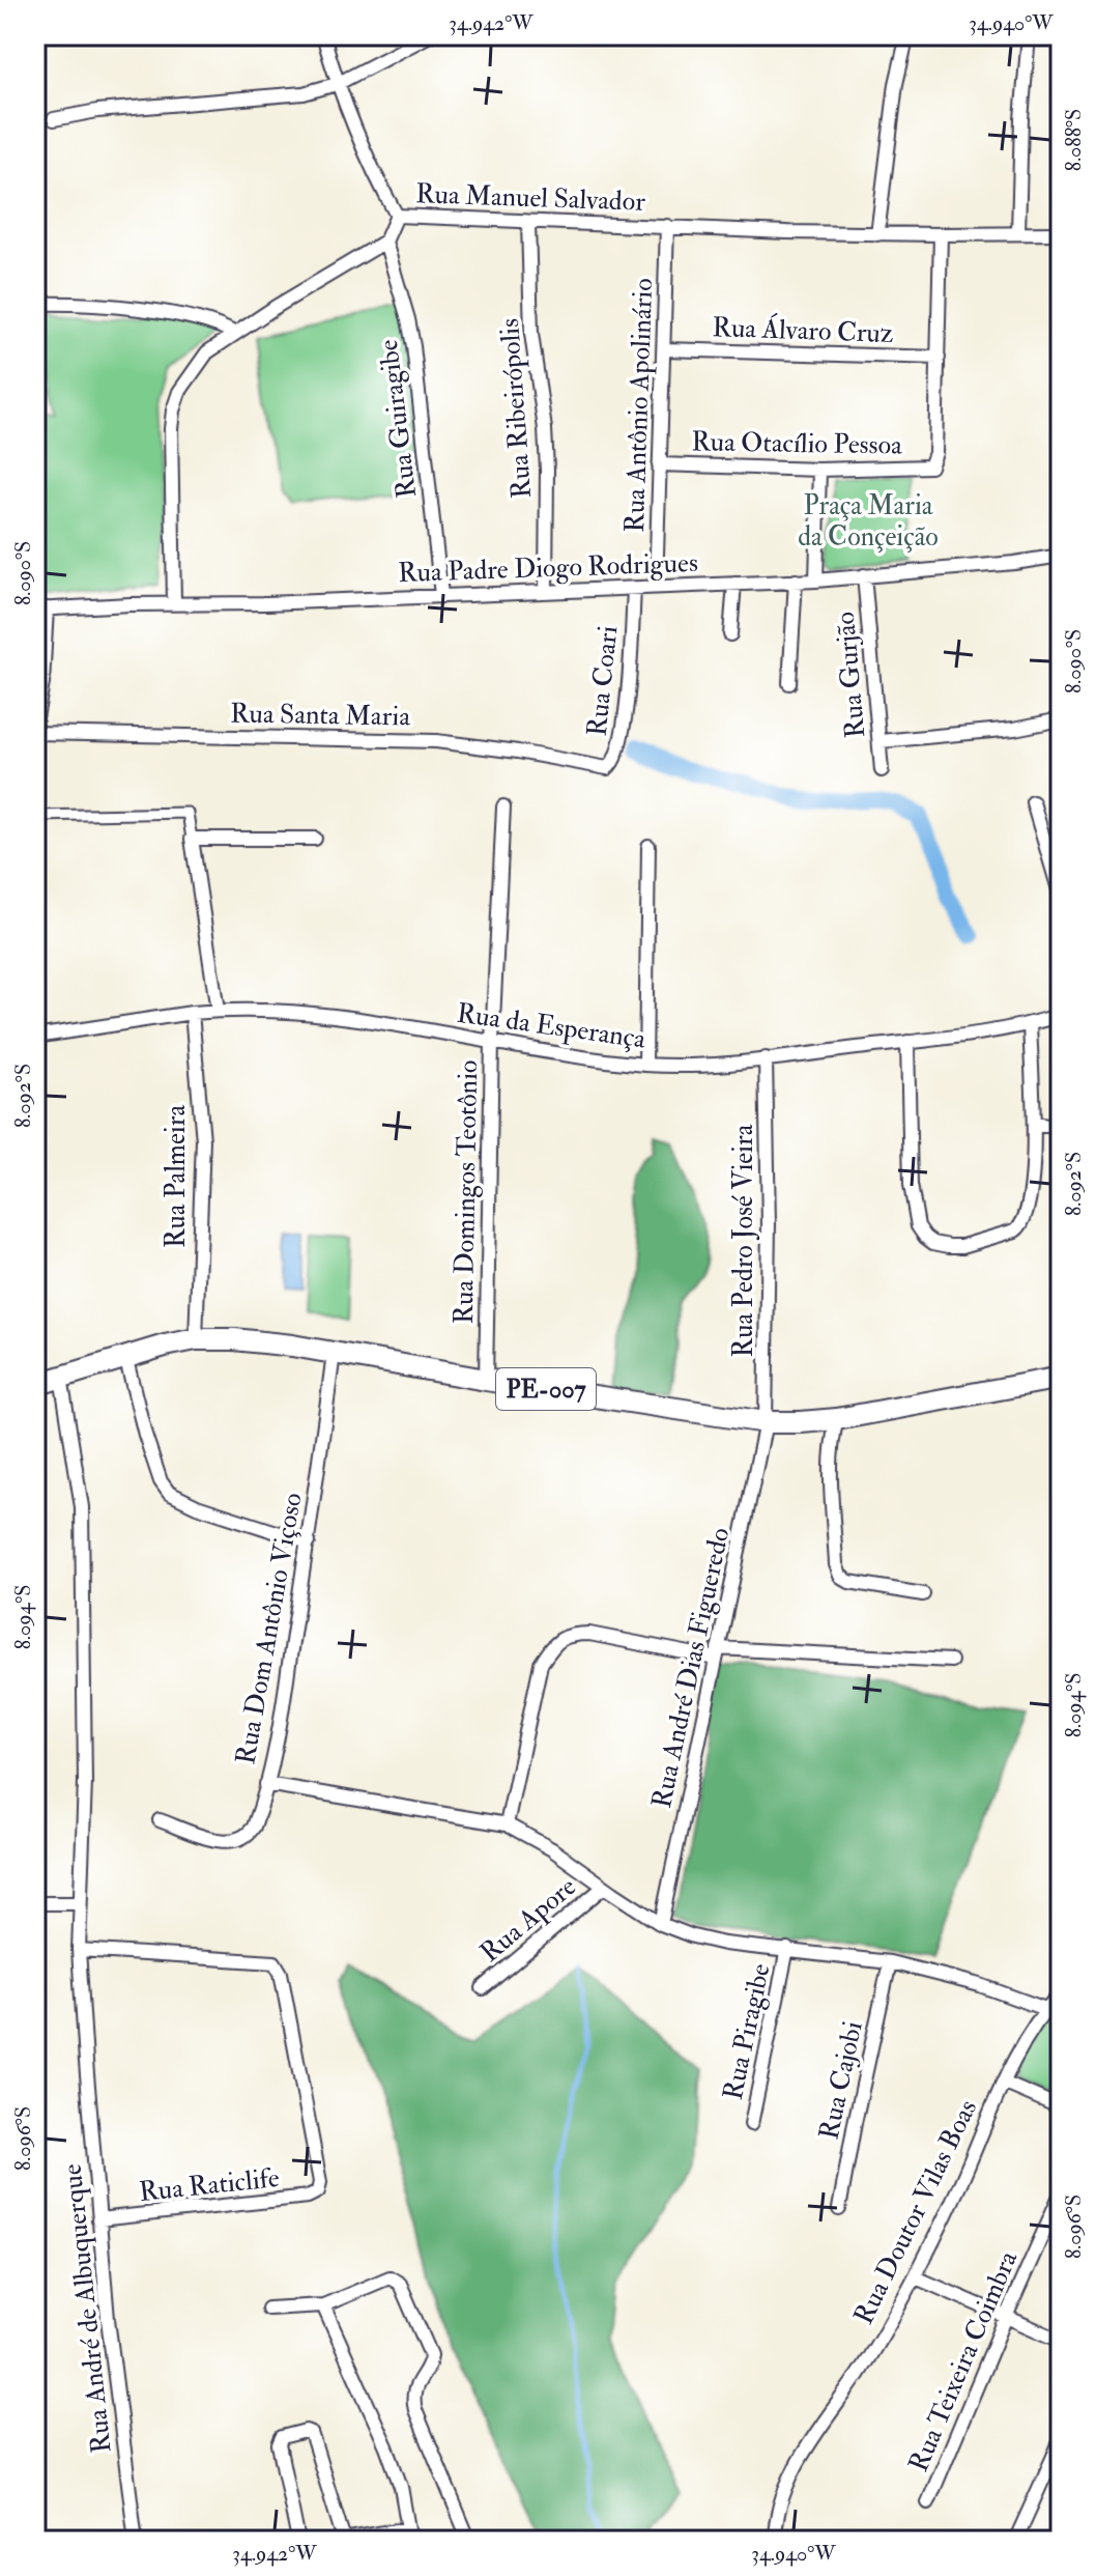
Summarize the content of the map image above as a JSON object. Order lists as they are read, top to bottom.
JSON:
{
  "streets": {
    "main road": ["PE-007"],
    "street": [
      "Rua Manuel Salvador",
      "Rua Álvaro Cruz",
      "Rua Antônio Apolinário",
      "Rua Ribeirópolis",
      "Rua Guiragibe",
      "Rua Otacílio Pessoa",
      "Rua Padre Diogo Rodrigues",
      "Rua Gurjão",
      "Rua Coari",
      "Rua Santa Maria",
      "Rua da Esperança",
      "Rua Palmeira",
      "Rua Domingos Teotônio",
      "Rua Pedro José Vieira",
      "Rua Dom Antônio Viçoso",
      "Rua André Dias Figueredo",
      "Rua Apore",
      "Rua Piragibe",
      "Rua Cajobi",
      "Rua Raticlife",
      "Rua Doutor Vilas Boas",
      "Rua André de Albuquerque",
      "Rua Teixeira Coimbra"
    ]
  },
  "crossings": [
    ["Rua Manuel Salvador", "Rua Antônio Apolinário"],
    ["Rua Manuel Salvador", "Rua Ribeirópolis"],
    ["Rua Manuel Salvador", "Rua Guiragibe"],
    ["Rua Álvaro Cruz", "Rua Antônio Apolinário"],
    ["Rua Álvaro Cruz", "Rua Otacílio Pessoa"],
    ["Rua Antônio Apolinário", "Rua Otacílio Pessoa"],
    ["Rua Antônio Apolinário", "Rua Padre Diogo Rodrigues"],
    ["Rua Ribeirópolis", "Rua Padre Diogo Rodrigues"],
    ["Rua Guiragibe", "Rua Padre Diogo Rodrigues"],
    ["Rua Padre Diogo Rodrigues", "Rua Gurjão"],
    ["Rua Padre Diogo Rodrigues", "Rua Coari"],
    ["Rua Coari", "Rua Santa Maria"],
    ["Rua da Esperança", "Rua Palmeira"],
    ["Rua da Esperança", "Rua Domingos Teotônio"],
    ["Rua da Esperança", "Rua Pedro José Vieira"],
    ["Rua Palmeira", "PE-007"],
    ["Rua Domingos Teotônio", "PE-007"],
    ["Rua Pedro José Vieira", "PE-007"],
    ["Rua Pedro José Vieira", "Rua André Dias Figueredo"],
    ["PE-007", "Rua Dom Antônio Viçoso"],
    ["PE-007", "Rua André Dias Figueredo"],
    ["PE-007", "Rua André de Albuquerque"],
    ["Rua Dom Antônio Viçoso", "Rua André Dias Figueredo"],
    ["Rua Dom Antônio Viçoso", "Rua Apore"],
    ["Rua Dom Antônio Viçoso", "Rua Piragibe"],
    ["Rua Dom Antônio Viçoso", "Rua Cajobi"],
    ["Rua Dom Antônio Viçoso", "Rua Doutor Vilas Boas"],
    ["Rua Raticlife", "Rua André de Albuquerque"]
  ],
  "parks": ["Praça Maria da Conçeição"],
  "coordinates": [
    "34.942°W",
    "34.940°W",
    "8.088°S",
    "8.090°S",
    "8.092°S",
    "8.094°S",
    "8.096°S"
  ]
}
